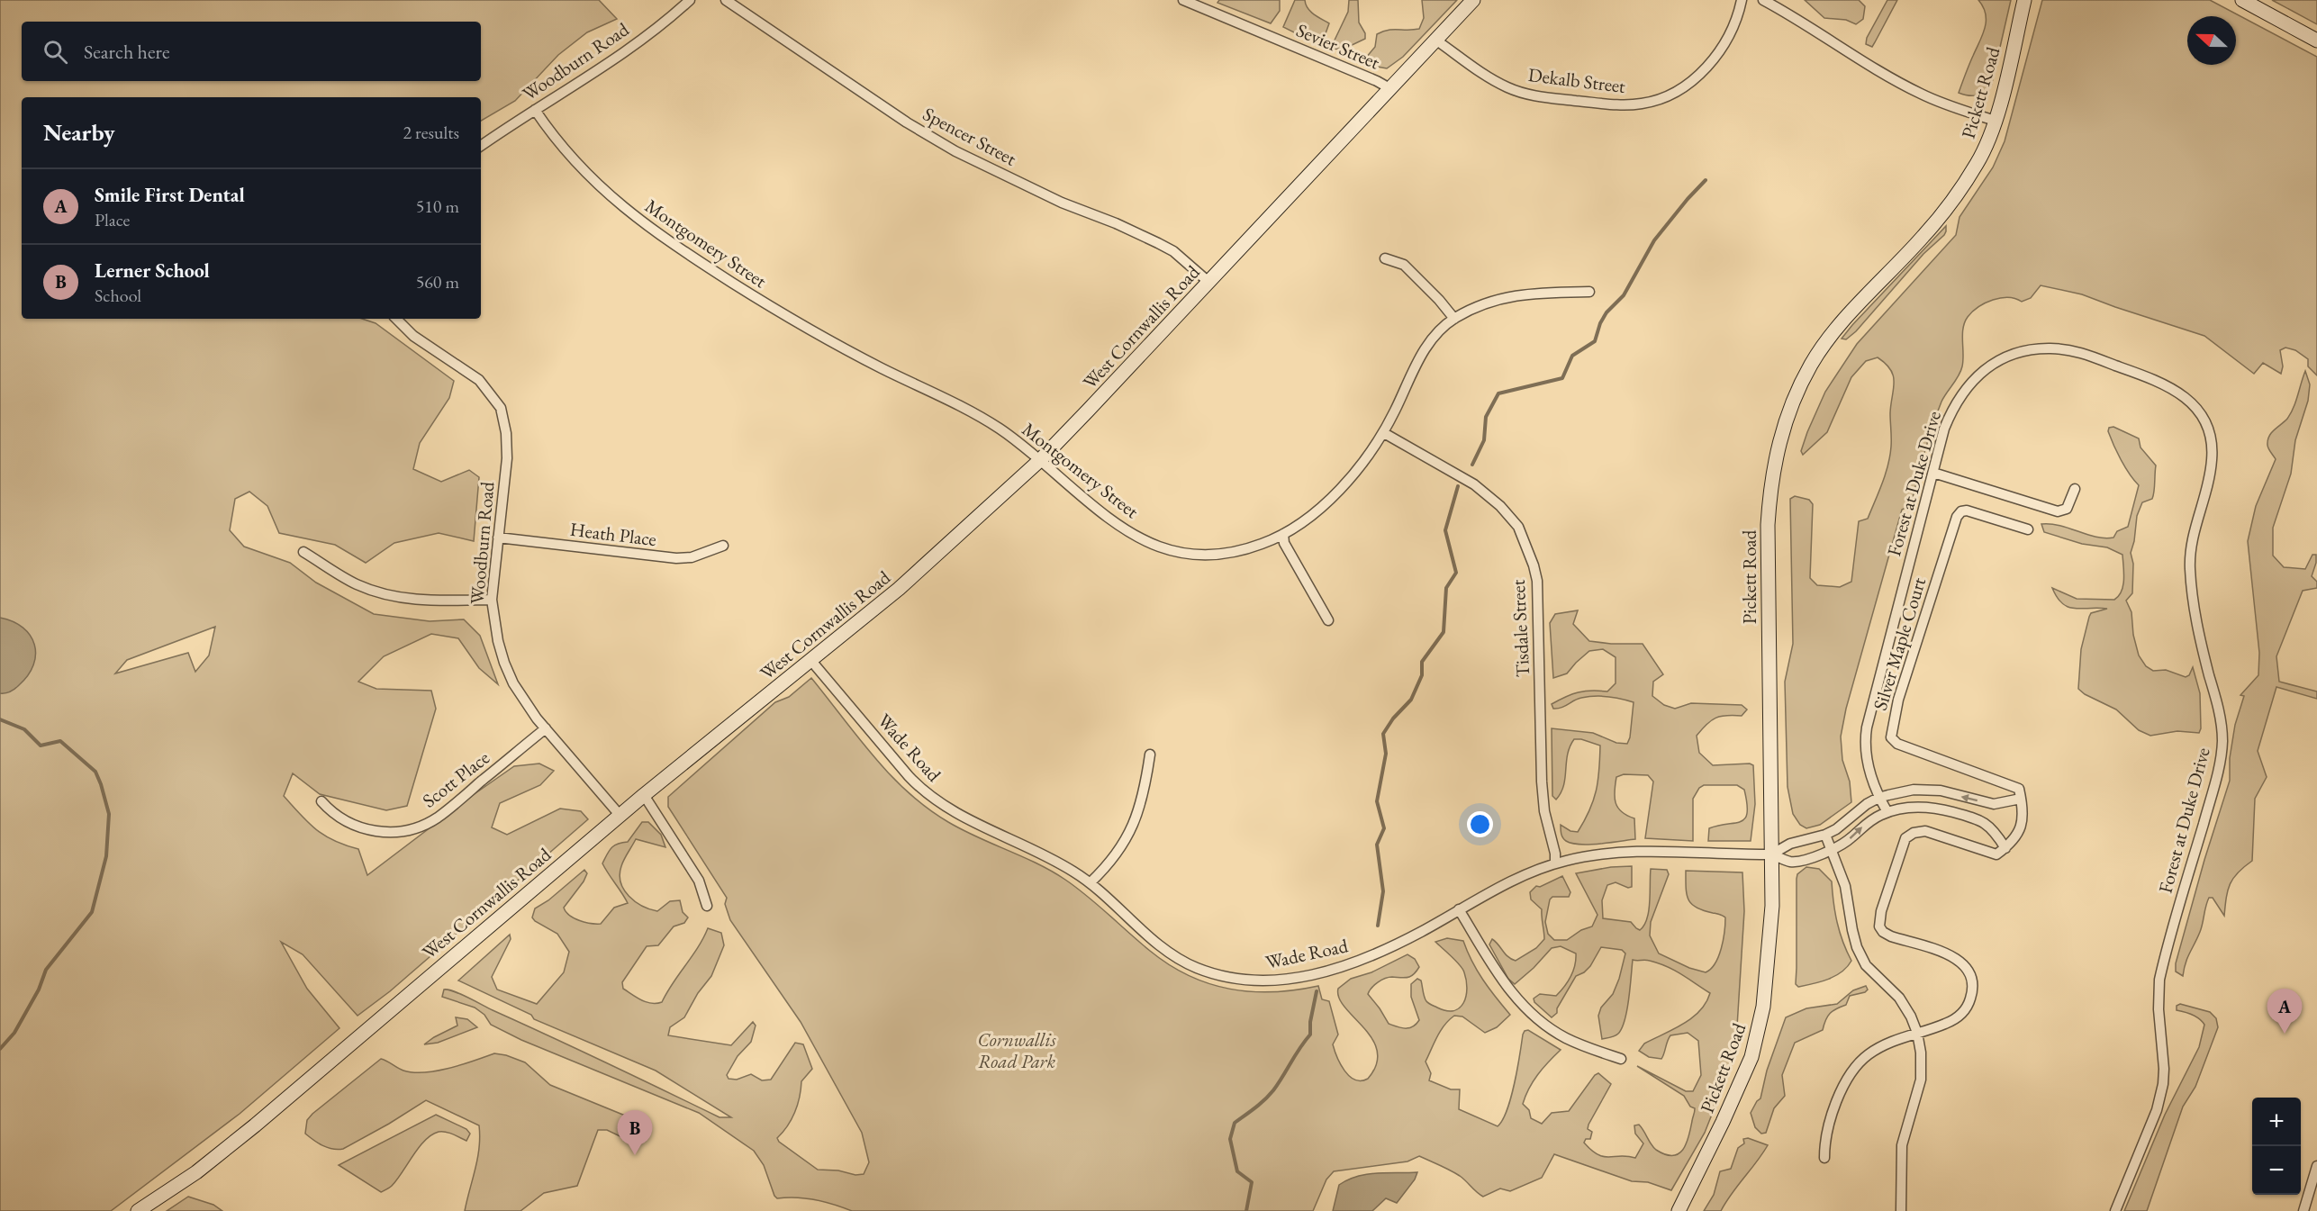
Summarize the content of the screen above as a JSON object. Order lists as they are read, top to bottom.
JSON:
{
  "streets": {
    "street": [
      "Sevier Street",
      "Woodburn Road",
      "Dekalb Street",
      "Pickett Road",
      "Spencer Street",
      "Montgomery Street",
      "West Cornwallis Road",
      "Forest at Duke Drive",
      "Heath Place",
      "Tisdale Street",
      "Silver Maple Court",
      "Wade Road",
      "Scott Place"
    ]
  },
  "crossings": [
    ["Sevier Street", "West Cornwallis Road"],
    ["Woodburn Road", "Montgomery Street"],
    ["Woodburn Road", "West Cornwallis Road"],
    ["Woodburn Road", "Heath Place"],
    ["Woodburn Road", "Scott Place"],
    ["Dekalb Street", "West Cornwallis Road"],
    ["Pickett Road", "Wade Road"],
    ["Spencer Street", "West Cornwallis Road"],
    ["Montgomery Street", "West Cornwallis Road"],
    ["Montgomery Street", "Tisdale Street"],
    ["West Cornwallis Road", "Wade Road"],
    ["Tisdale Street", "Wade Road"]
  ],
  "parks": ["Cornwallis Road Park"],
  "north": "left",
  "page": {
    "search": "Search here",
    "heading": ["Nearby", "2 results"],
    "list": [
      {
        "mark": "A",
        "name": "Smile First Dental",
        "note": "Place",
        "value": "510 m"
      },
      {
        "mark": "B",
        "name": "Lerner School",
        "note": "School",
        "value": "560 m"
      }
    ],
    "pins": ["A", "B"],
    "map_buttons": ["+", "−"]
  }
}
